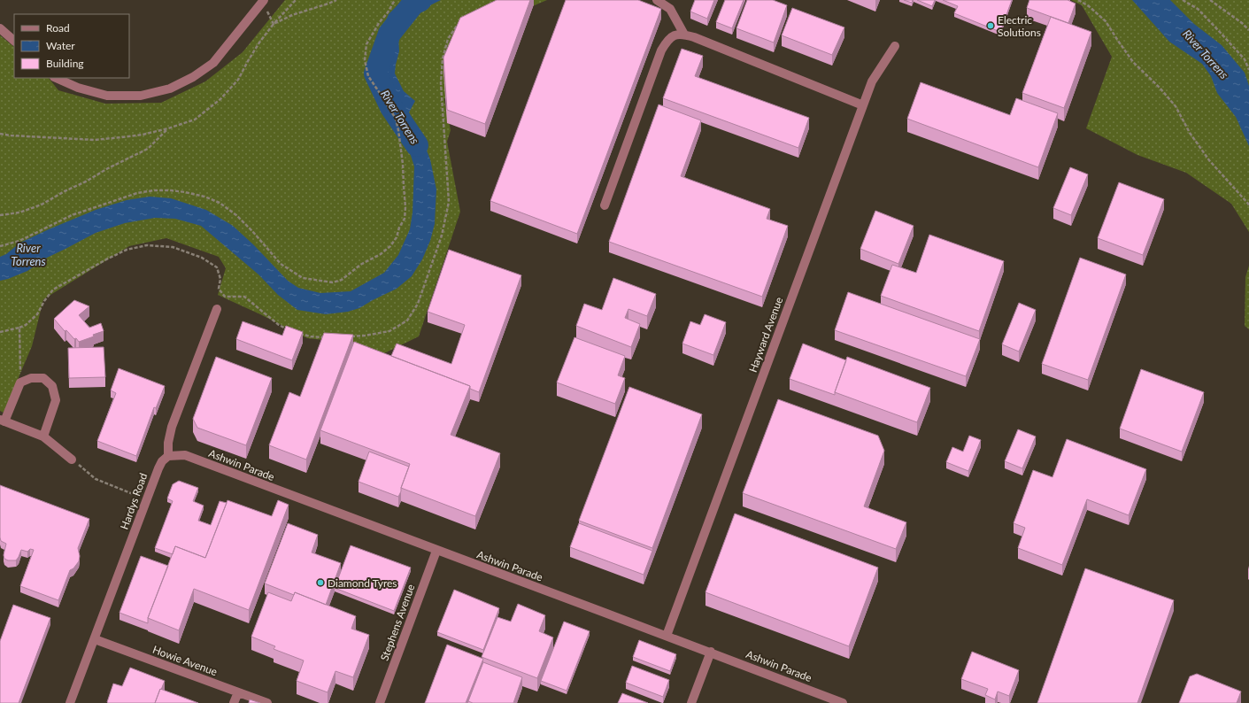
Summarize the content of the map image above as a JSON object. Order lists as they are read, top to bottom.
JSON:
{
  "streets": {
    "street": [
      "Hayward Avenue",
      "Ashwin Parade",
      "Hardys Road",
      "Stephens Avenue",
      "Howie Avenue"
    ]
  },
  "crossings": [
    ["Hayward Avenue", "Ashwin Parade"],
    ["Ashwin Parade", "Hardys Road"],
    ["Ashwin Parade", "Stephens Avenue"],
    ["Hardys Road", "Howie Avenue"]
  ],
  "water": ["River Torrens"],
  "places": ["Electric Solutions", "Diamond Tyres"],
  "legend": ["Road", "Water", "Building"]
}
